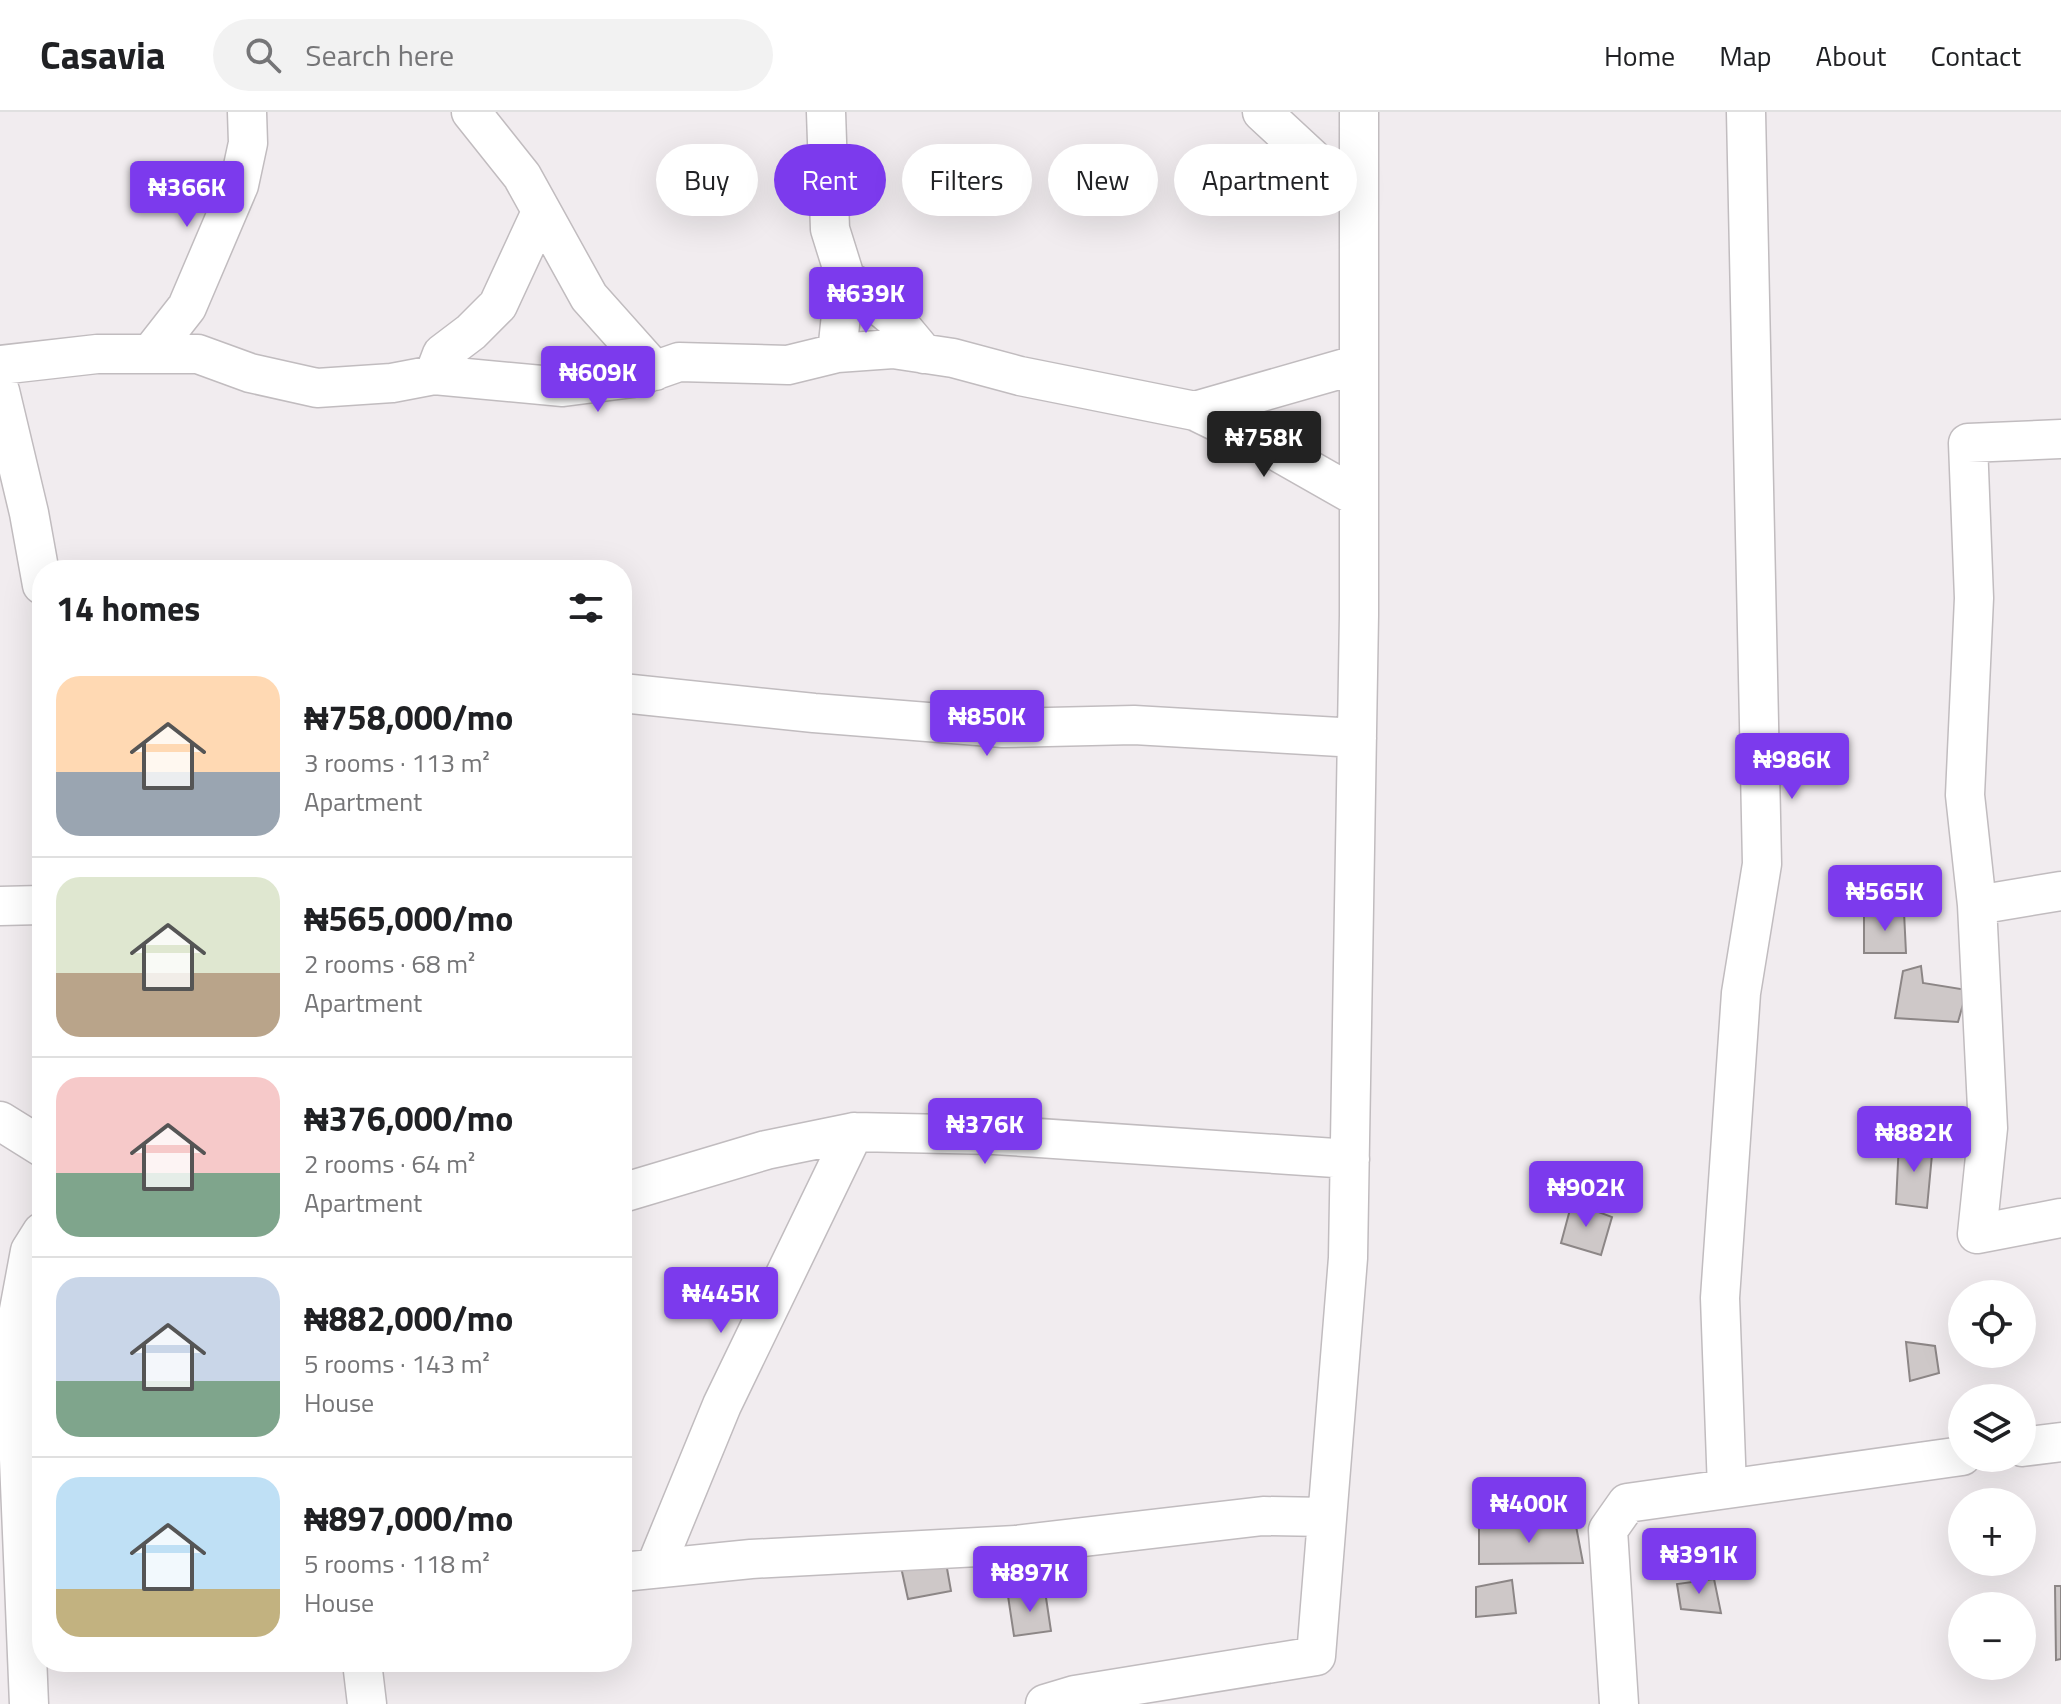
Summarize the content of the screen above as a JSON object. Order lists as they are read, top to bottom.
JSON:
{
  "page": {
    "header": "Casavia",
    "search": "Search here",
    "nav": [
      "Home",
      "Map",
      "About",
      "Contact"
    ],
    "chip": [
      "Buy",
      "Rent",
      "Filters",
      "New",
      "Apartment"
    ],
    "price": [
      "₦366K",
      "₦639K",
      "₦609K",
      "₦758K",
      "₦850K",
      "₦986K",
      "₦565K",
      "₦376K",
      "₦882K",
      "₦902K",
      "₦445K",
      "₦400K",
      "₦391K",
      "₦897K"
    ],
    "heading": "14 homes",
    "list": [
      {
        "name": "₦758,000/mo",
        "note": "3 rooms · 113 m² · Apartment"
      },
      {
        "name": "₦565,000/mo",
        "note": "2 rooms · 68 m² · Apartment"
      },
      {
        "name": "₦376,000/mo",
        "note": "2 rooms · 64 m² · Apartment"
      },
      {
        "name": "₦882,000/mo",
        "note": "5 rooms · 143 m² · House"
      },
      {
        "name": "₦897,000/mo",
        "note": "5 rooms · 118 m² · House"
      }
    ],
    "map_buttons": ["+", "−"]
  }
}
